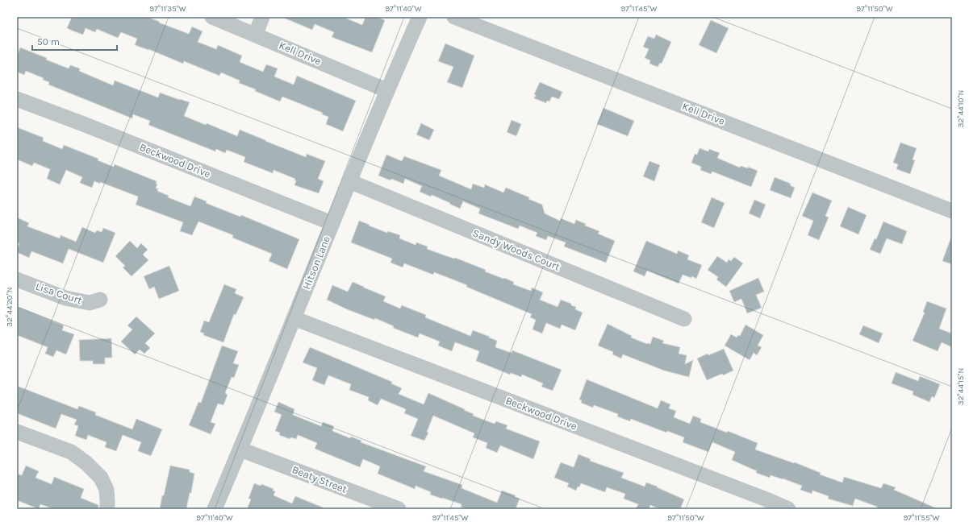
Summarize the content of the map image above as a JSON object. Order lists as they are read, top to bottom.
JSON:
{
  "streets": {
    "street": [
      "Kell Drive",
      "Beckwood Drive",
      "Sandy Woods Court",
      "Hitson Lane",
      "Lisa Court",
      "Beaty Street"
    ]
  },
  "crossings": [
    ["Kell Drive", "Hitson Lane"],
    ["Beckwood Drive", "Hitson Lane"],
    ["Sandy Woods Court", "Hitson Lane"],
    ["Hitson Lane", "Beaty Street"]
  ],
  "scale_bar": "50 m",
  "coordinates": [
    "97°11'35\"W",
    "97°11'40\"W",
    "97°11'45\"W",
    "97°11'50\"W",
    "32°44'10\"N",
    "32°44'20\"N",
    "32°44'15\"N",
    "97°11'55\"W"
  ]
}
